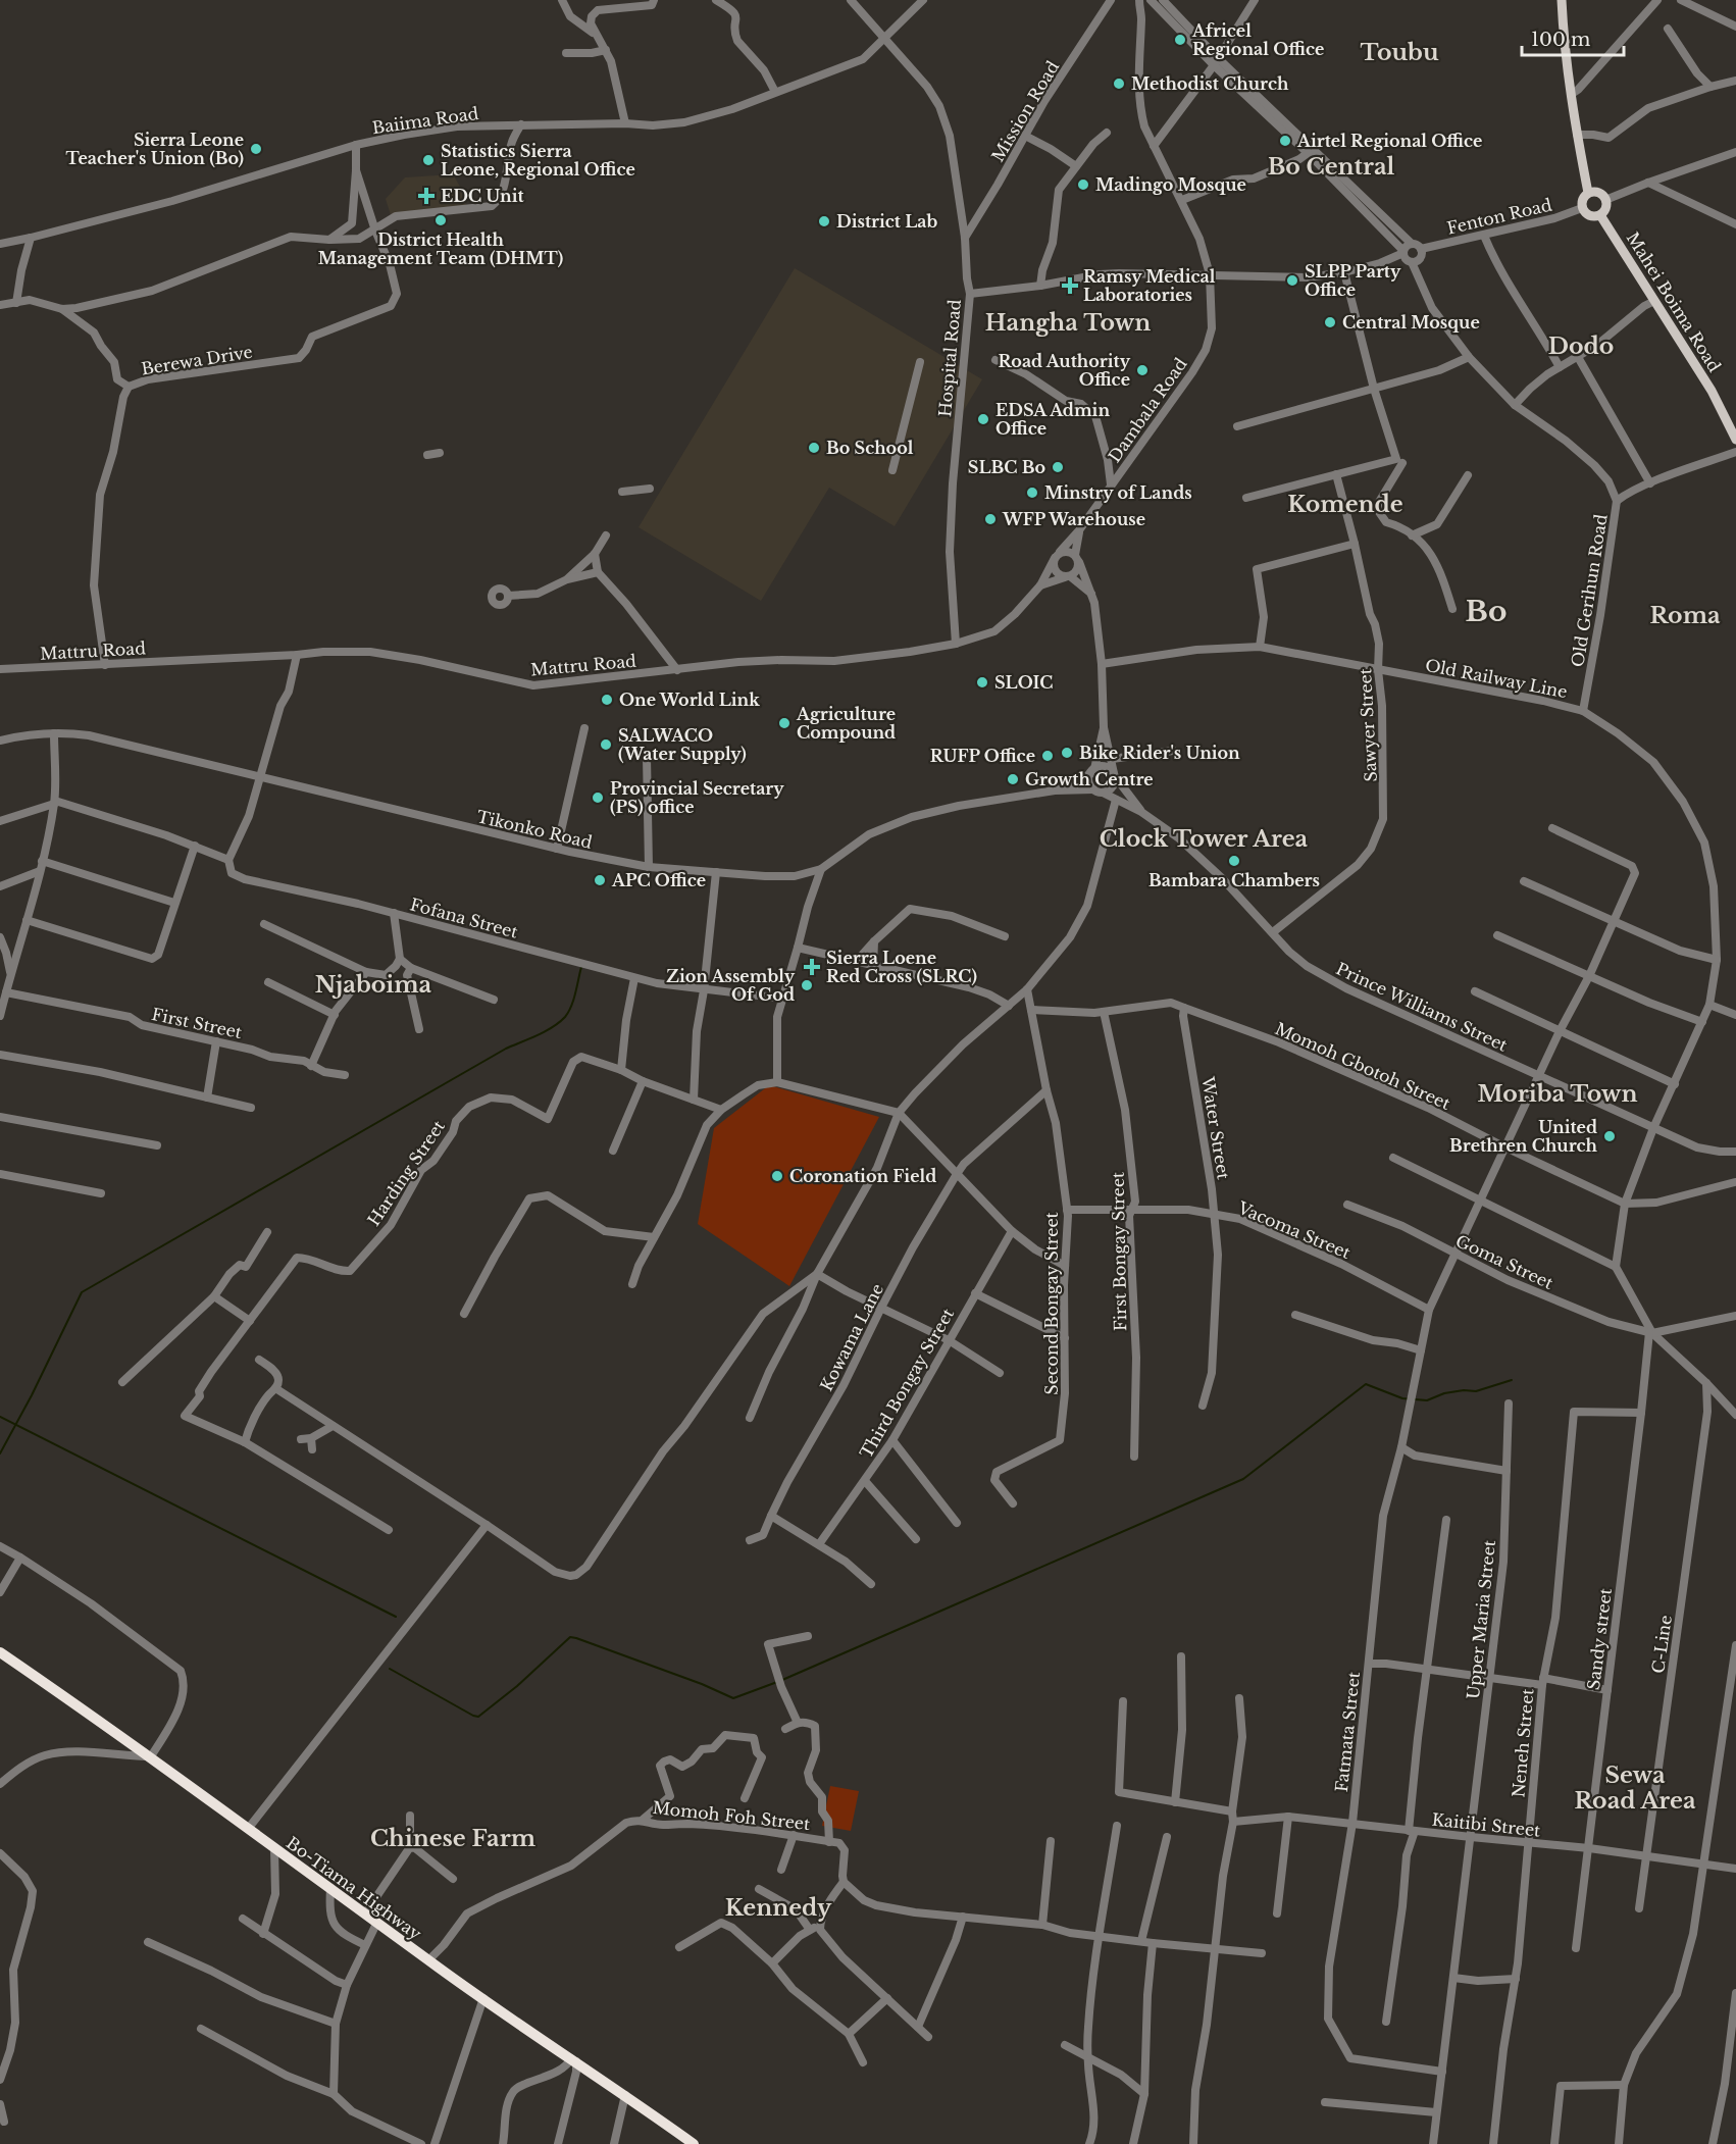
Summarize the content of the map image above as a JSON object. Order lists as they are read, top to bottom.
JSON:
{
  "streets": {
    "highway": ["Bo-Tiama Highway"],
    "main road": ["Mahei Boima Road"],
    "street": [
      "Mission Road",
      "Baiima Road",
      "Fenton Road",
      "Hospital Road",
      "Berewa Drive",
      "Dambala Road",
      "Old Gerihun Road",
      "Mattru Road",
      "Old Railway Line",
      "Sawyer Street",
      "Tikonko Road",
      "Fofana Street",
      "Prince Williams Street",
      "First Street",
      "Momoh Gbotoh Street",
      "Water Street",
      "Harding Street",
      "Vacoma Street",
      "First Bongay Street",
      "Goma Street",
      "Second Bongay Street",
      "Kowama Lane",
      "Third Bongay Street",
      "Upper Maria Street",
      "Sandy street",
      "C-Line",
      "Fatmata Street",
      "Neneh Street",
      "Momoh Foh Street",
      "Kaitibi Street"
    ]
  },
  "crossings": [
    ["Mission Road", "Hospital Road"],
    ["Baiima Road", "Hospital Road"],
    ["Fenton Road", "Mahei Boima Road"],
    ["Fenton Road", "Old Gerihun Road"],
    ["Hospital Road", "Mattru Road"],
    ["Berewa Drive", "Mattru Road"],
    ["Dambala Road", "Mattru Road"],
    ["Old Gerihun Road", "Old Railway Line"],
    ["Old Railway Line", "Sawyer Street"],
    ["Old Railway Line", "Prince Williams Street"],
    ["Old Railway Line", "Momoh Gbotoh Street"],
    ["Sawyer Street", "Prince Williams Street"],
    ["Prince Williams Street", "Fatmata Street"],
    ["Momoh Gbotoh Street", "Water Street"],
    ["Momoh Gbotoh Street", "Fatmata Street"],
    ["Water Street", "Vacoma Street"],
    ["Vacoma Street", "First Bongay Street"],
    ["Vacoma Street", "Second Bongay Street"],
    ["Vacoma Street", "Fatmata Street"],
    ["Goma Street", "Sandy street"],
    ["Goma Street", "Fatmata Street"],
    ["Second Bongay Street", "Kowama Lane"],
    ["Upper Maria Street", "Fatmata Street"],
    ["Upper Maria Street", "Kaitibi Street"],
    ["Sandy street", "Neneh Street"],
    ["Sandy street", "Kaitibi Street"],
    ["C-Line", "Kaitibi Street"],
    ["Fatmata Street", "Kaitibi Street"],
    ["Neneh Street", "Kaitibi Street"],
    ["Momoh Foh Street", "Bo-Tiama Highway"]
  ],
  "districts": [
    "Toubu",
    "Bo Central",
    "Hangha Town",
    "Dodo",
    "Komende",
    "Bo",
    "Roma",
    "Clock Tower Area",
    "Njaboima",
    "Moriba Town",
    "Sewa Road Area",
    "Chinese Farm",
    "Kennedy"
  ],
  "places": {
    "other": [
      "Africel Regional Office",
      "Methodist Church",
      "Airtel Regional Office",
      "Sierra Leone Teacher's Union (Bo)",
      "Statistics Sierra Leone, Regional Office",
      "Madingo Mosque",
      "District Health Management Team (DHMT)",
      "District Lab",
      "SLPP Party Office",
      "Central Mosque",
      "Road Authority Office",
      "EDSA Admin Office",
      "Bo School",
      "SLBC Bo",
      "Minstry of Lands",
      "WFP Warehouse",
      "SLOIC",
      "One World Link",
      "Agriculture Compound",
      "SALWACO (Water Supply)",
      "Bike Rider's Union",
      "RUFP Office",
      "Growth Centre",
      "Provincial Secretary (PS) office",
      "Bambara Chambers",
      "APC Office",
      "Zion Assembly Of God",
      "United Brethren Church",
      "Coronation Field"
    ],
    "health": ["EDC Unit", "Ramsy Medical Laboratories", "Sierra Loene Red Cross (SLRC)"]
  },
  "scale_bar": "100 m"
}
